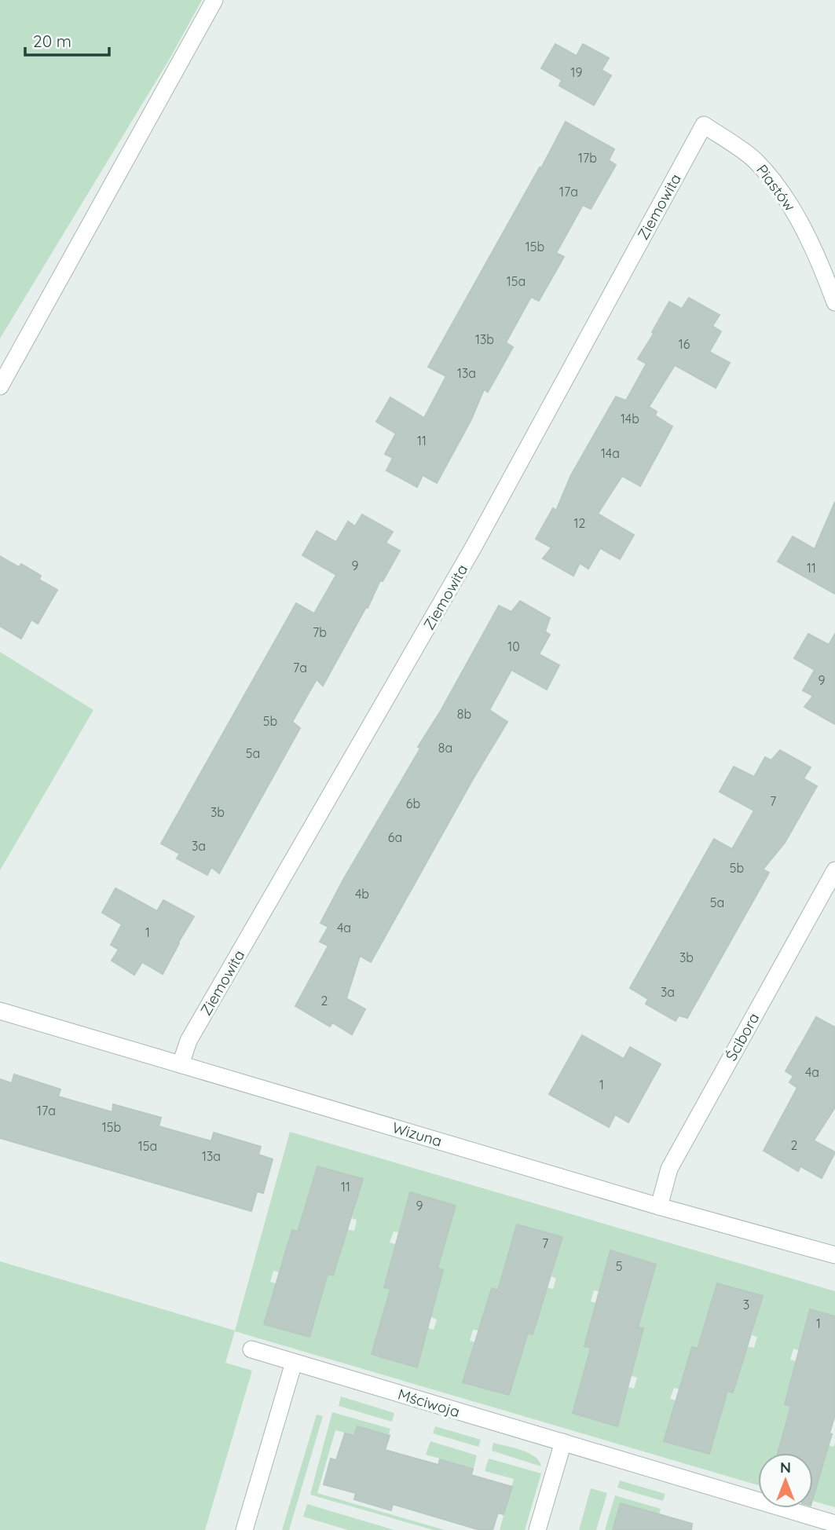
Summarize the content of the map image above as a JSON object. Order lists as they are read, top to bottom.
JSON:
{
  "streets": {
    "street": [
      "Piastów",
      "Ziemowita",
      "Ścibora",
      "Wizuna",
      "Mściwoja"
    ]
  },
  "crossings": [
    ["Piastów", "Ziemowita"],
    ["Ziemowita", "Wizuna"],
    ["Ścibora", "Wizuna"]
  ],
  "house_numbers": [
    "19",
    "17b",
    "17a",
    "15b",
    "15a",
    "13b",
    "16",
    "13a",
    "14b",
    "11",
    "14a",
    "12",
    "9",
    "11",
    "7b",
    "10",
    "7a",
    "9",
    "8b",
    "5b",
    "8a",
    "5a",
    "7",
    "6b",
    "3b",
    "6a",
    "3a",
    "5b",
    "4b",
    "5a",
    "4a",
    "1",
    "3b",
    "3a",
    "2",
    "4a",
    "1",
    "17a",
    "15b",
    "2",
    "15a",
    "13a",
    "11",
    "9",
    "7",
    "5",
    "3",
    "1"
  ],
  "scale_bar": "20 m",
  "north": "top"
}
